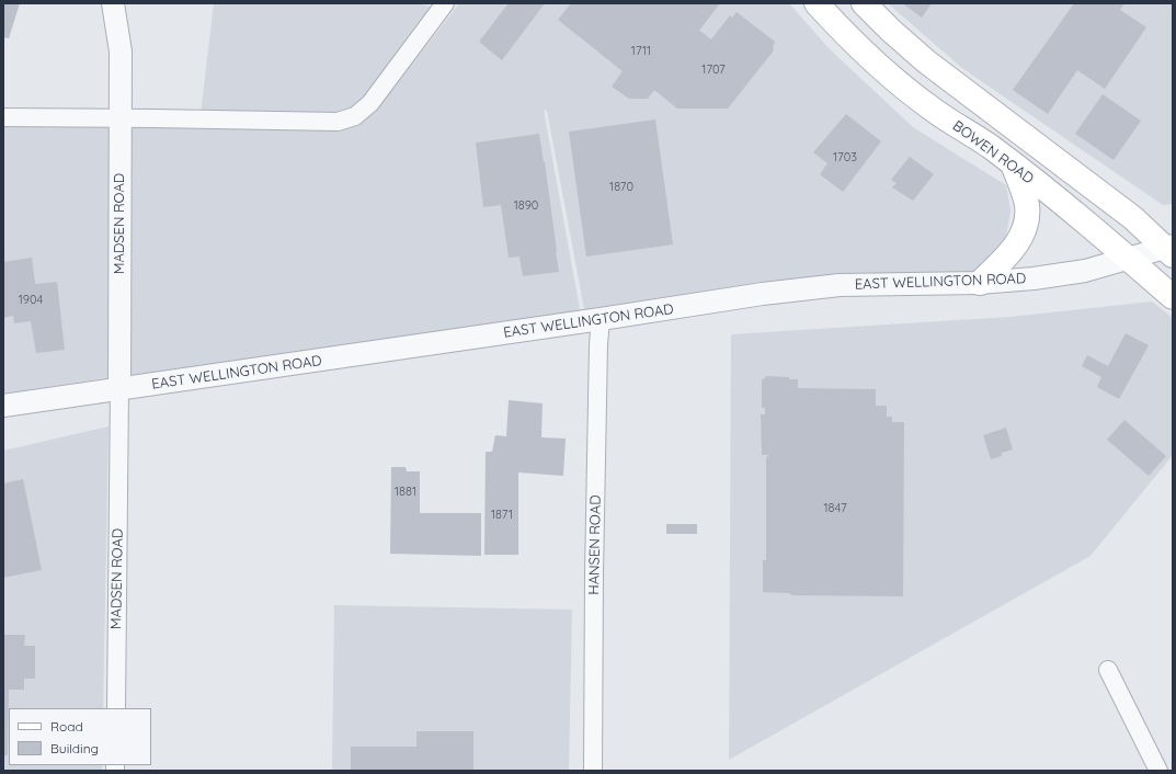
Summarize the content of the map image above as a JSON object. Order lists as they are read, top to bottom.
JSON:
{
  "streets": {
    "main road": ["BOWEN ROAD"],
    "street": ["MADSEN ROAD", "EAST WELLINGTON ROAD", "HANSEN ROAD"]
  },
  "crossings": [
    ["BOWEN ROAD", "EAST WELLINGTON ROAD"],
    ["MADSEN ROAD", "EAST WELLINGTON ROAD"],
    ["EAST WELLINGTON ROAD", "HANSEN ROAD"]
  ],
  "house_numbers": [
    "1711",
    "1707",
    "1703",
    "1870",
    "1890",
    "1904",
    "1881",
    "1847",
    "1871"
  ],
  "legend": ["Road", "Building"]
}
